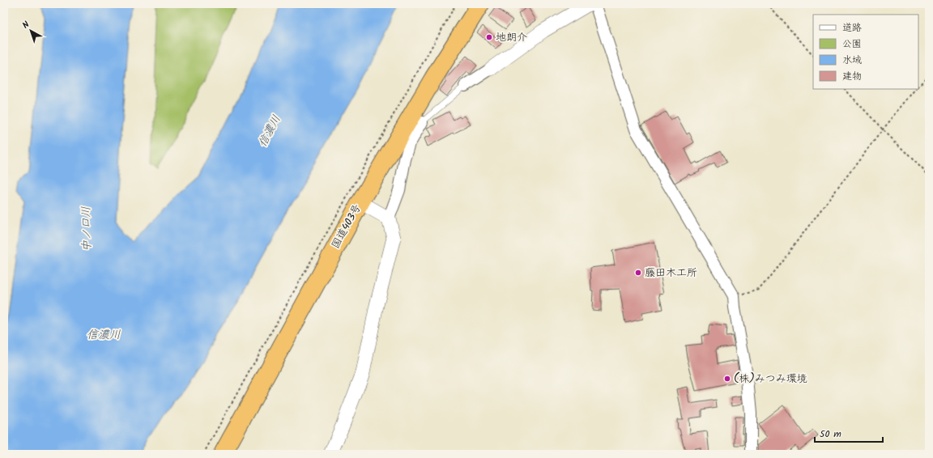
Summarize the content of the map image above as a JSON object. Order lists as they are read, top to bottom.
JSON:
{
  "streets": {
    "highway": ["国道403号"]
  },
  "water": ["信濃川", "中ノ口川"],
  "places": ["地朗介", "藤田木工所", "(株)みつみ環境"],
  "legend": [
    "道路",
    "公園",
    "水域",
    "建物"
  ],
  "scale_bar": "50 m",
  "north": "top left"
}
